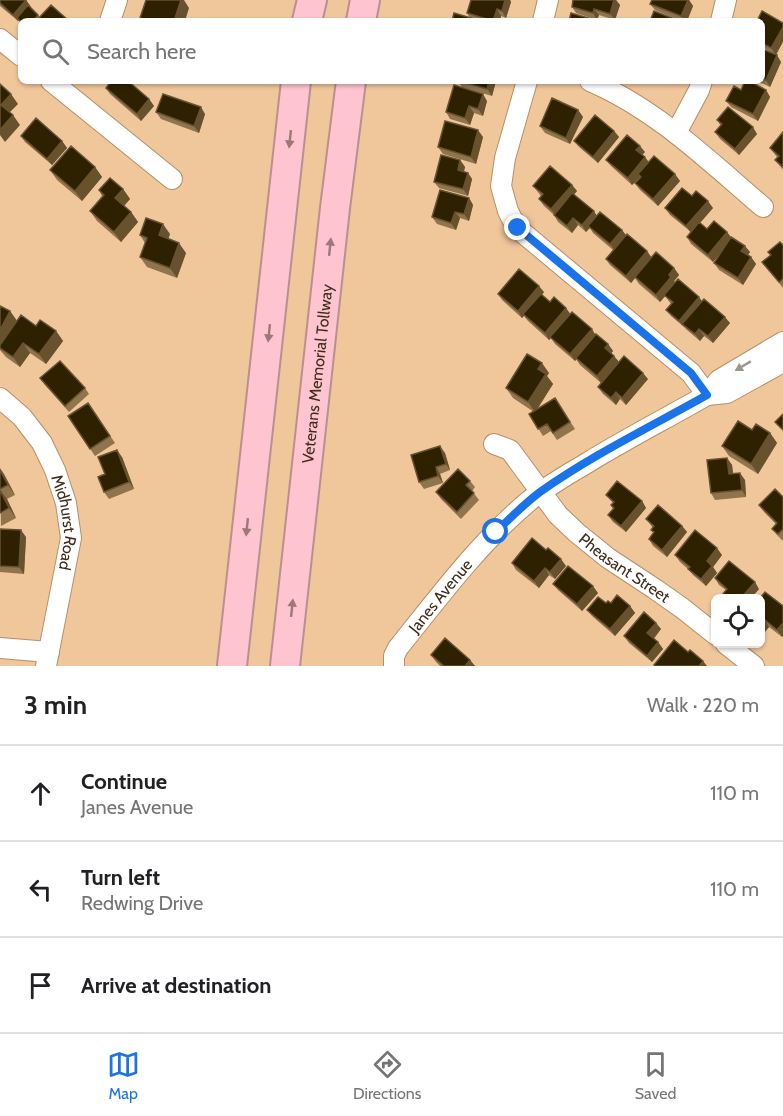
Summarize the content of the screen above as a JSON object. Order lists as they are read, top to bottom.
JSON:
{
  "streets": {
    "highway": ["Veterans Memorial Tollway"],
    "street": ["Midhurst Road", "Pheasant Street", "Janes Avenue"]
  },
  "crossings": [
    ["Pheasant Street", "Janes Avenue"]
  ],
  "page": {
    "search": "Search here",
    "heading": ["3 min", "Walk · 220 m"],
    "list": [
      ["Continue", "Janes Avenue", "110 m"],
      ["Turn left", "Redwing Drive", "110 m"],
      "Arrive at destination"
    ],
    "nav": ["Map", "Directions", "Saved"]
  }
}
